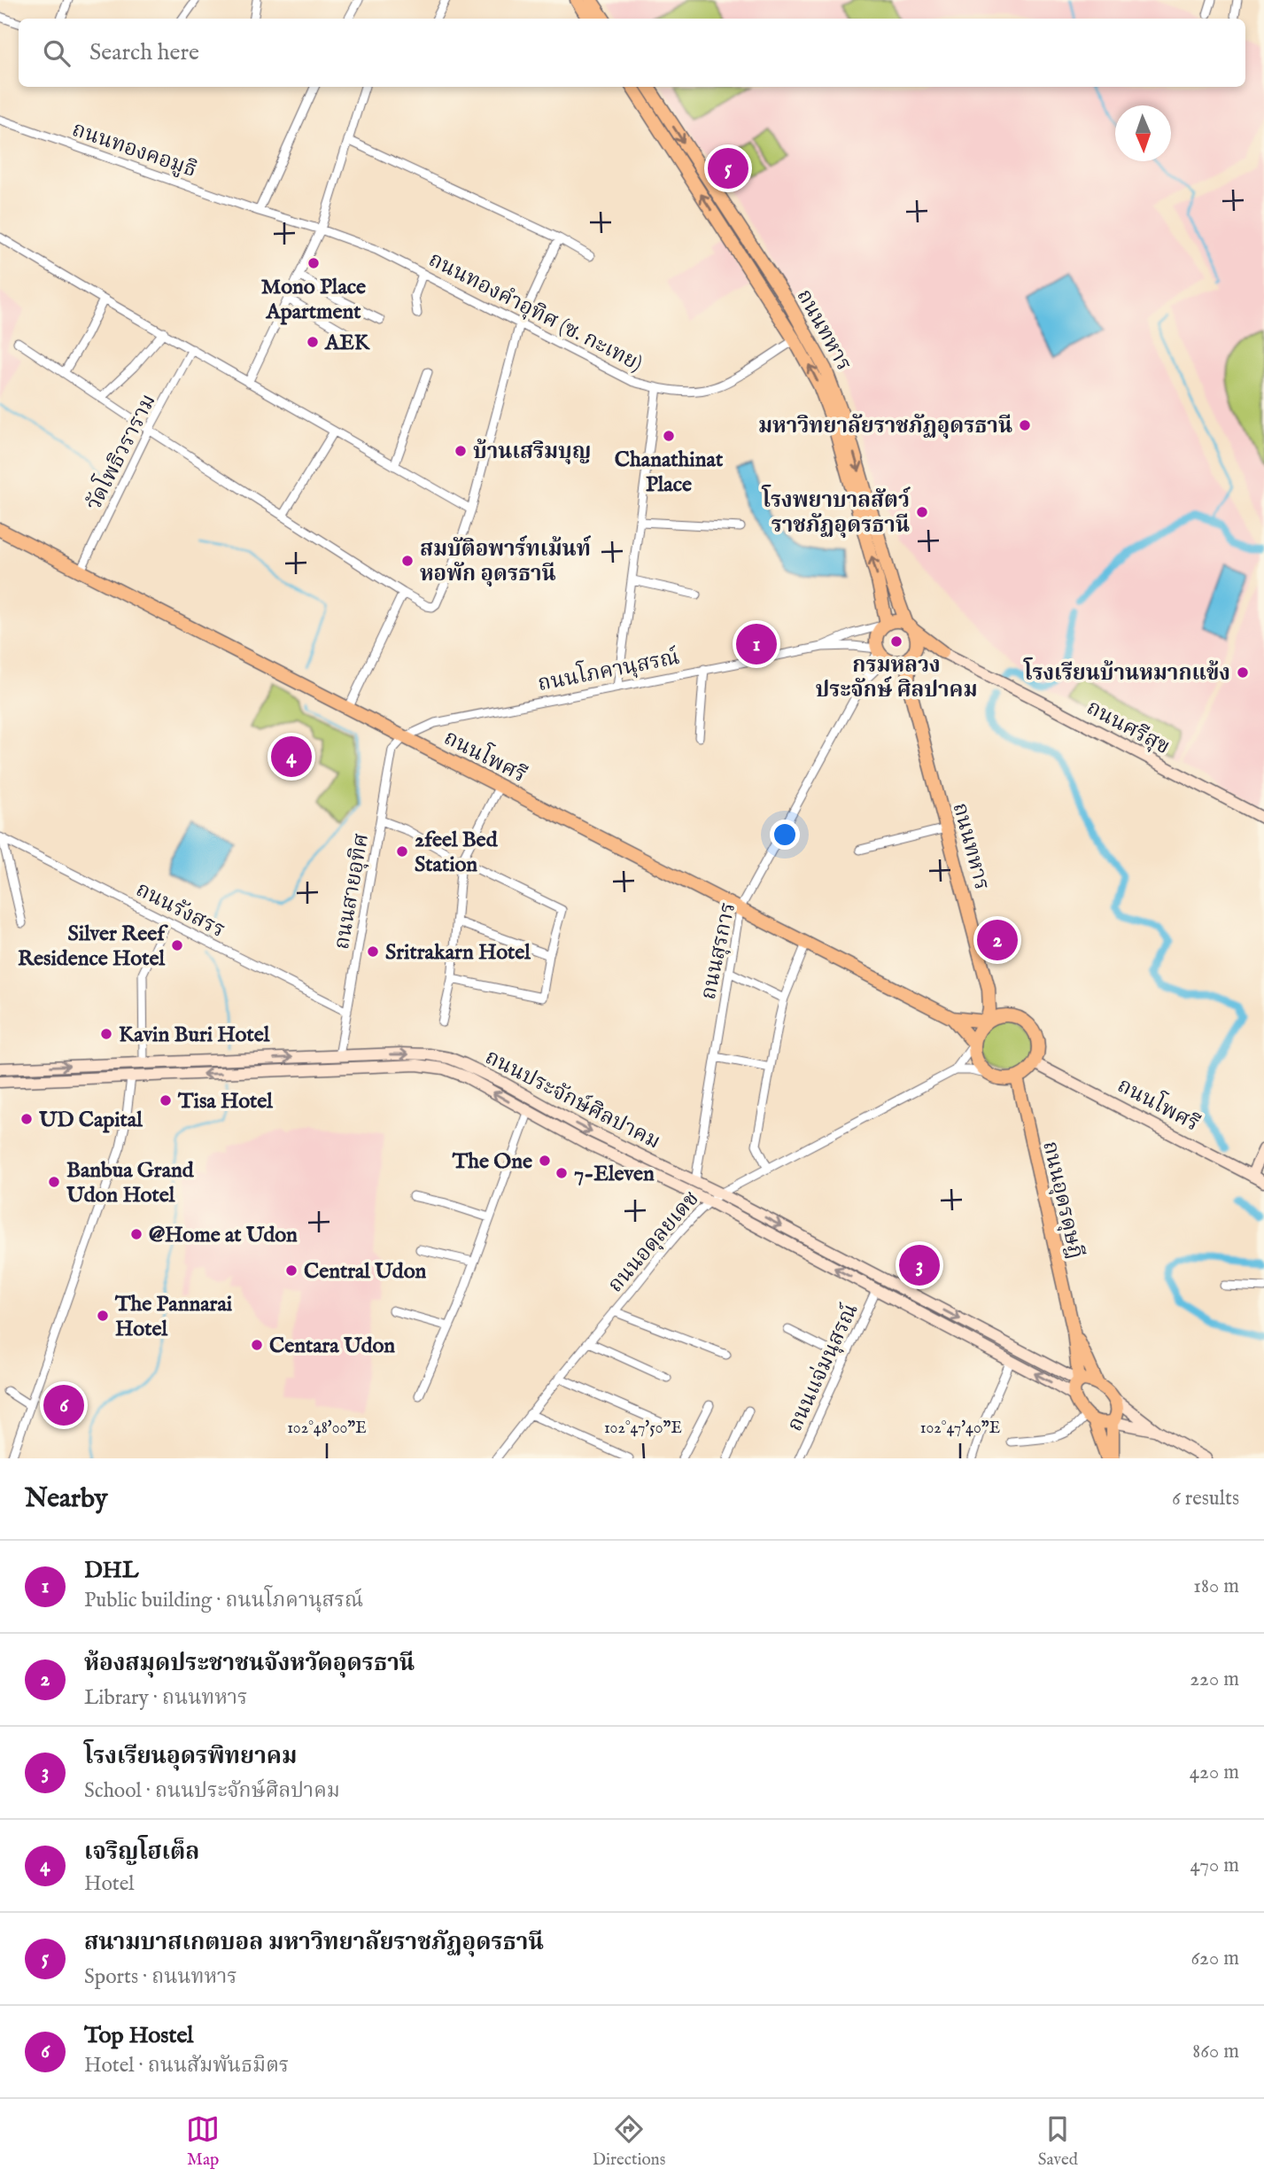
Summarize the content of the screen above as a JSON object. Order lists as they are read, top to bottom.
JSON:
{
  "streets": {
    "main road": ["ถนนทหาร", "ถนนโพศรี", "ถนนอุดรดุษฎี"],
    "street": [
      "ถนนทองคอมูธิ",
      "ถนนทองคำอุทิศ (ซ. กะเทย)",
      "วัดโพธิวราราม",
      "ถนนโภคานุสรณ์",
      "ถนนศรีสุข",
      "ถนนสายอุทิศ",
      "ถนนรังสรร",
      "ถนนสุรการ",
      "ถนนประจักษ์ศิลปาคม",
      "ถนนอดุลยเดช",
      "ถนนแจ่มนุสรณ์"
    ]
  },
  "crossings": [
    ["ถนนทองคอมูธิ", "ถนนทองคำอุทิศ (ซ. กะเทย)"],
    ["ถนนทองคำอุทิศ (ซ. กะเทย)", "ถนนทหาร"],
    ["ถนนทหาร", "ถนนโภคานุสรณ์"],
    ["ถนนทหาร", "ถนนโพศรี"],
    ["ถนนทหาร", "ถนนสุรการ"],
    ["ถนนทหาร", "ถนนอุดรดุษฎี"],
    ["ถนนทหาร", "ถนนอดุลยเดช"],
    ["วัดโพธิวราราม", "ถนนโพศรี"],
    ["ถนนโภคานุสรณ์", "ถนนโพศรี"],
    ["ถนนโภคานุสรณ์", "ถนนสายอุทิศ"],
    ["ถนนโภคานุสรณ์", "ถนนสุรการ"],
    ["ถนนโพศรี", "ถนนสายอุทิศ"],
    ["ถนนโพศรี", "ถนนสุรการ"],
    ["ถนนโพศรี", "ถนนอุดรดุษฎี"],
    ["ถนนโพศรี", "ถนนอดุลยเดช"],
    ["ถนนสายอุทิศ", "ถนนรังสรร"],
    ["ถนนสายอุทิศ", "ถนนประจักษ์ศิลปาคม"],
    ["ถนนสุรการ", "ถนนประจักษ์ศิลปาคม"],
    ["ถนนประจักษ์ศิลปาคม", "ถนนอุดรดุษฎี"],
    ["ถนนประจักษ์ศิลปาคม", "ถนนอดุลยเดช"],
    ["ถนนประจักษ์ศิลปาคม", "ถนนแจ่มนุสรณ์"],
    ["ถนนอุดรดุษฎี", "ถนนอดุลยเดช"]
  ],
  "places": [
    "Mono Place Apartment",
    "AEK",
    "มหาวิทยาลัยราชภัฏอุดรธานี",
    "Chanathinat Place",
    "บ้านเสริมบุญ",
    "โรงพยาบาลสัตว์ ราชภัฏอุดรธานี",
    "สมบัติอพาร์ทเม้นท์ หอพัก อุดรธานี",
    "กรมหลวง ประจักษ์ ศิลปาคม",
    "โรงเรียนบ้านหมากแข้ง",
    "2feel Bed Station",
    "Silver Reef Residence Hotel",
    "Sritrakarn Hotel",
    "Kavin Buri Hotel",
    "Tisa Hotel",
    "UD Capital",
    "The One",
    "7-Eleven",
    "Banbua Grand Udon Hotel",
    "@Home at Udon",
    "Central Udon",
    "The Pannarai Hotel",
    "Centara Udon"
  ],
  "north": "bottom",
  "page": {
    "search": "Search here",
    "pins": [
      "5",
      "1",
      "4",
      "2",
      "3",
      "6"
    ],
    "heading": ["Nearby", "6 results"],
    "list": [
      {
        "mark": "1",
        "name": "DHL",
        "note": "Public building · ถนนโภคานุสรณ์",
        "value": "180 m"
      },
      {
        "mark": "2",
        "name": "ห้องสมุดประชาชนจังหวัดอุดรธานี",
        "note": "Library · ถนนทหาร",
        "value": "220 m"
      },
      {
        "mark": "3",
        "name": "โรงเรียนอุดรพิทยาคม",
        "note": "School · ถนนประจักษ์ศิลปาคม",
        "value": "420 m"
      },
      {
        "mark": "4",
        "name": "เจริญโฮเต็ล",
        "note": "Hotel",
        "value": "470 m"
      },
      {
        "mark": "5",
        "name": "สนามบาสเกตบอล มหาวิทยาลัยราชภัฏอุดรธานี",
        "note": "Sports · ถนนทหาร",
        "value": "620 m"
      },
      {
        "mark": "6",
        "name": "Top Hostel",
        "note": "Hotel · ถนนสัมพันธมิตร",
        "value": "860 m"
      }
    ],
    "nav": ["Map", "Directions", "Saved"]
  },
  "coordinates": ["102°48'00\"E", "102°47'50\"E", "102°47'40\"E"]
}
